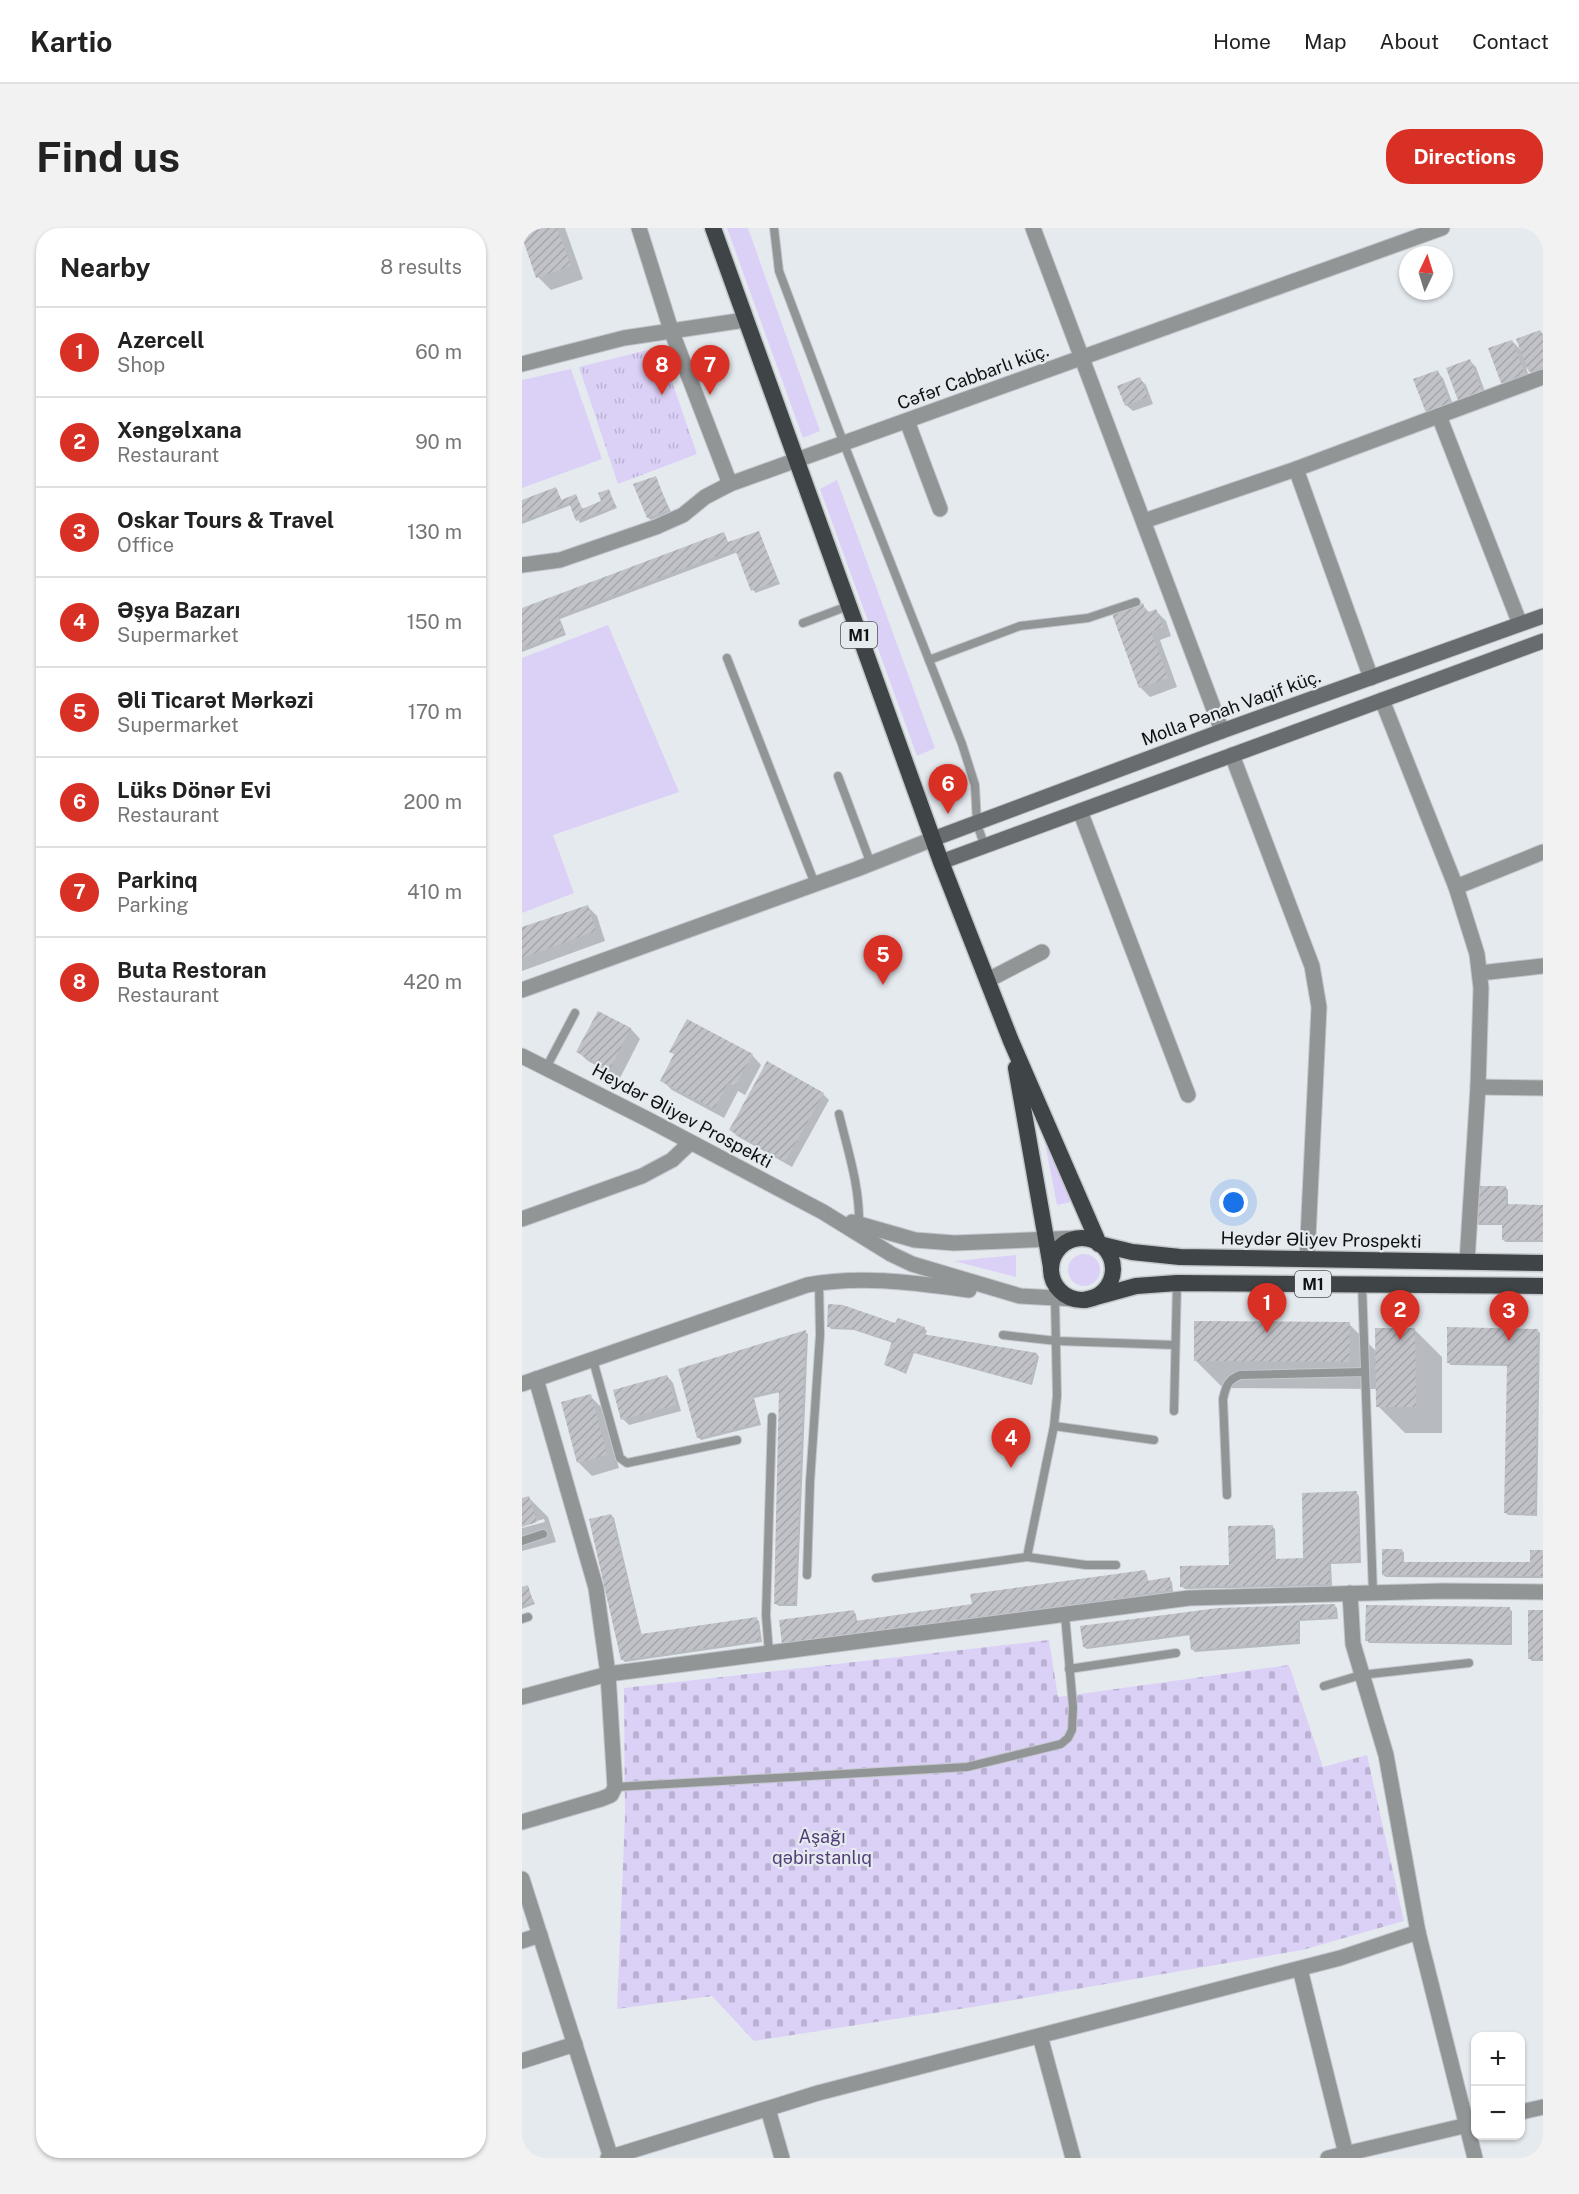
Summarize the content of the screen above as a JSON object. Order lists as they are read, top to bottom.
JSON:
{
  "streets": {
    "highway": ["M1", "Heydər Əliyev Prospekti"],
    "main road": ["Molla Pənah Vaqif küç."],
    "street": ["Cəfər Cabbarlı küç."]
  },
  "crossings": [
    ["Cəfər Cabbarlı küç.", "M1"],
    ["M1", "Molla Pənah Vaqif küç."]
  ],
  "parks": ["Aşağı qəbirstanlıq"],
  "north": "top",
  "page": {
    "header": "Kartio",
    "nav": [
      "Home",
      "Map",
      "About",
      "Contact"
    ],
    "buttons": "Directions",
    "title": "Find us",
    "heading": ["Nearby", "8 results"],
    "list": [
      {
        "mark": "1",
        "name": "Azercell",
        "note": "Shop",
        "value": "60 m"
      },
      {
        "mark": "2",
        "name": "Xəngəlxana",
        "note": "Restaurant",
        "value": "90 m"
      },
      {
        "mark": "3",
        "name": "Oskar Tours & Travel",
        "note": "Office",
        "value": "130 m"
      },
      {
        "mark": "4",
        "name": "Əşya Bazarı",
        "note": "Supermarket",
        "value": "150 m"
      },
      {
        "mark": "5",
        "name": "Əli Ticarət Mərkəzi",
        "note": "Supermarket",
        "value": "170 m"
      },
      {
        "mark": "6",
        "name": "Lüks Dönər Evi",
        "note": "Restaurant",
        "value": "200 m"
      },
      {
        "mark": "7",
        "name": "Parkinq",
        "note": "Parking",
        "value": "410 m"
      },
      {
        "mark": "8",
        "name": "Buta Restoran",
        "note": "Restaurant",
        "value": "420 m"
      }
    ],
    "pins": [
      "7",
      "8",
      "6",
      "5",
      "1",
      "2",
      "3",
      "4"
    ],
    "map_buttons": ["+", "−"]
  }
}
